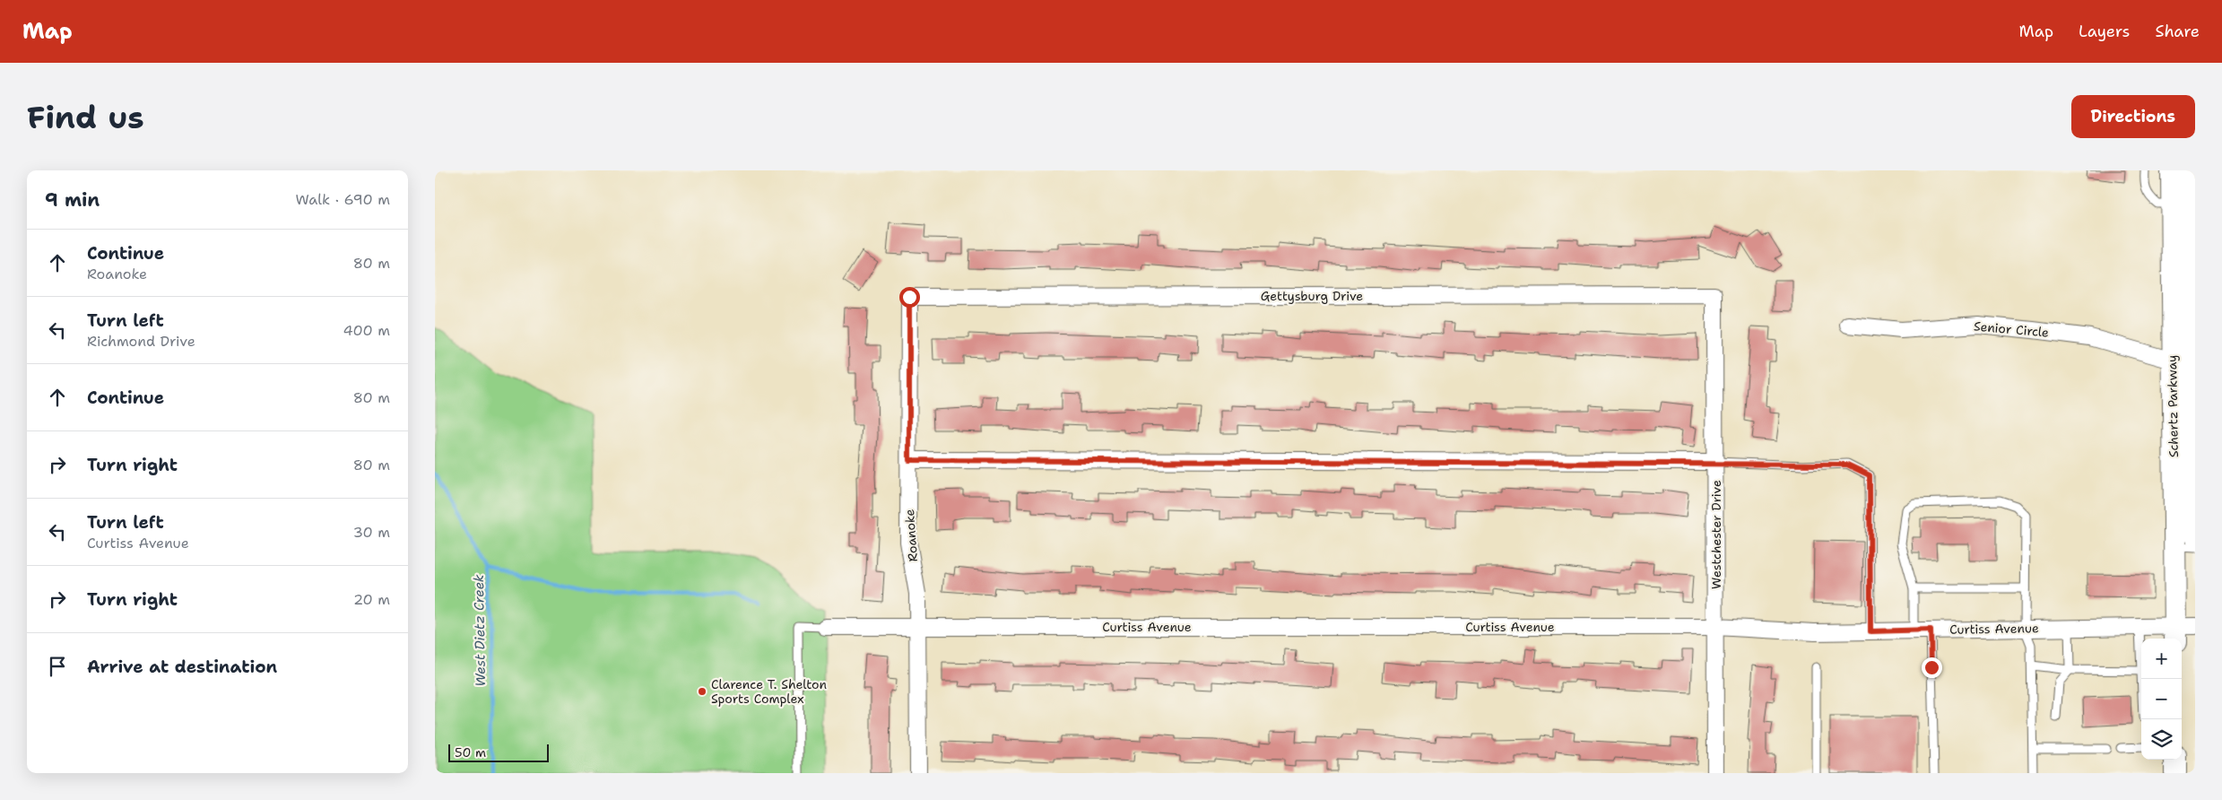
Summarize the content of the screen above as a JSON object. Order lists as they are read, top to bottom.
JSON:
{
  "streets": {
    "main road": ["Schertz Parkway"],
    "street": [
      "Gettysburg Drive",
      "Senior Circle",
      "Westchester Drive",
      "Roanoke",
      "Curtiss Avenue"
    ]
  },
  "crossings": [
    ["Gettysburg Drive", "Westchester Drive"],
    ["Gettysburg Drive", "Roanoke"],
    ["Senior Circle", "Schertz Parkway"],
    ["Schertz Parkway", "Curtiss Avenue"],
    ["Westchester Drive", "Curtiss Avenue"],
    ["Roanoke", "Curtiss Avenue"]
  ],
  "water": ["West Dietz Creek"],
  "places": ["Clarence T. Shelton Sports Complex"],
  "scale_bar": "50 m",
  "page": {
    "header": "Map",
    "nav": ["Map", "Layers", "Share"],
    "buttons": "Directions",
    "title": "Find us",
    "heading": ["9 min", "Walk · 690 m"],
    "list": [
      ["Continue", "Roanoke", "80 m"],
      ["Turn left", "Richmond Drive", "400 m"],
      ["Continue", "80 m"],
      ["Turn right", "80 m"],
      ["Turn left", "Curtiss Avenue", "30 m"],
      ["Turn right", "20 m"],
      "Arrive at destination"
    ],
    "map_buttons": ["+", "−"],
    "scale": "50 m"
  }
}
